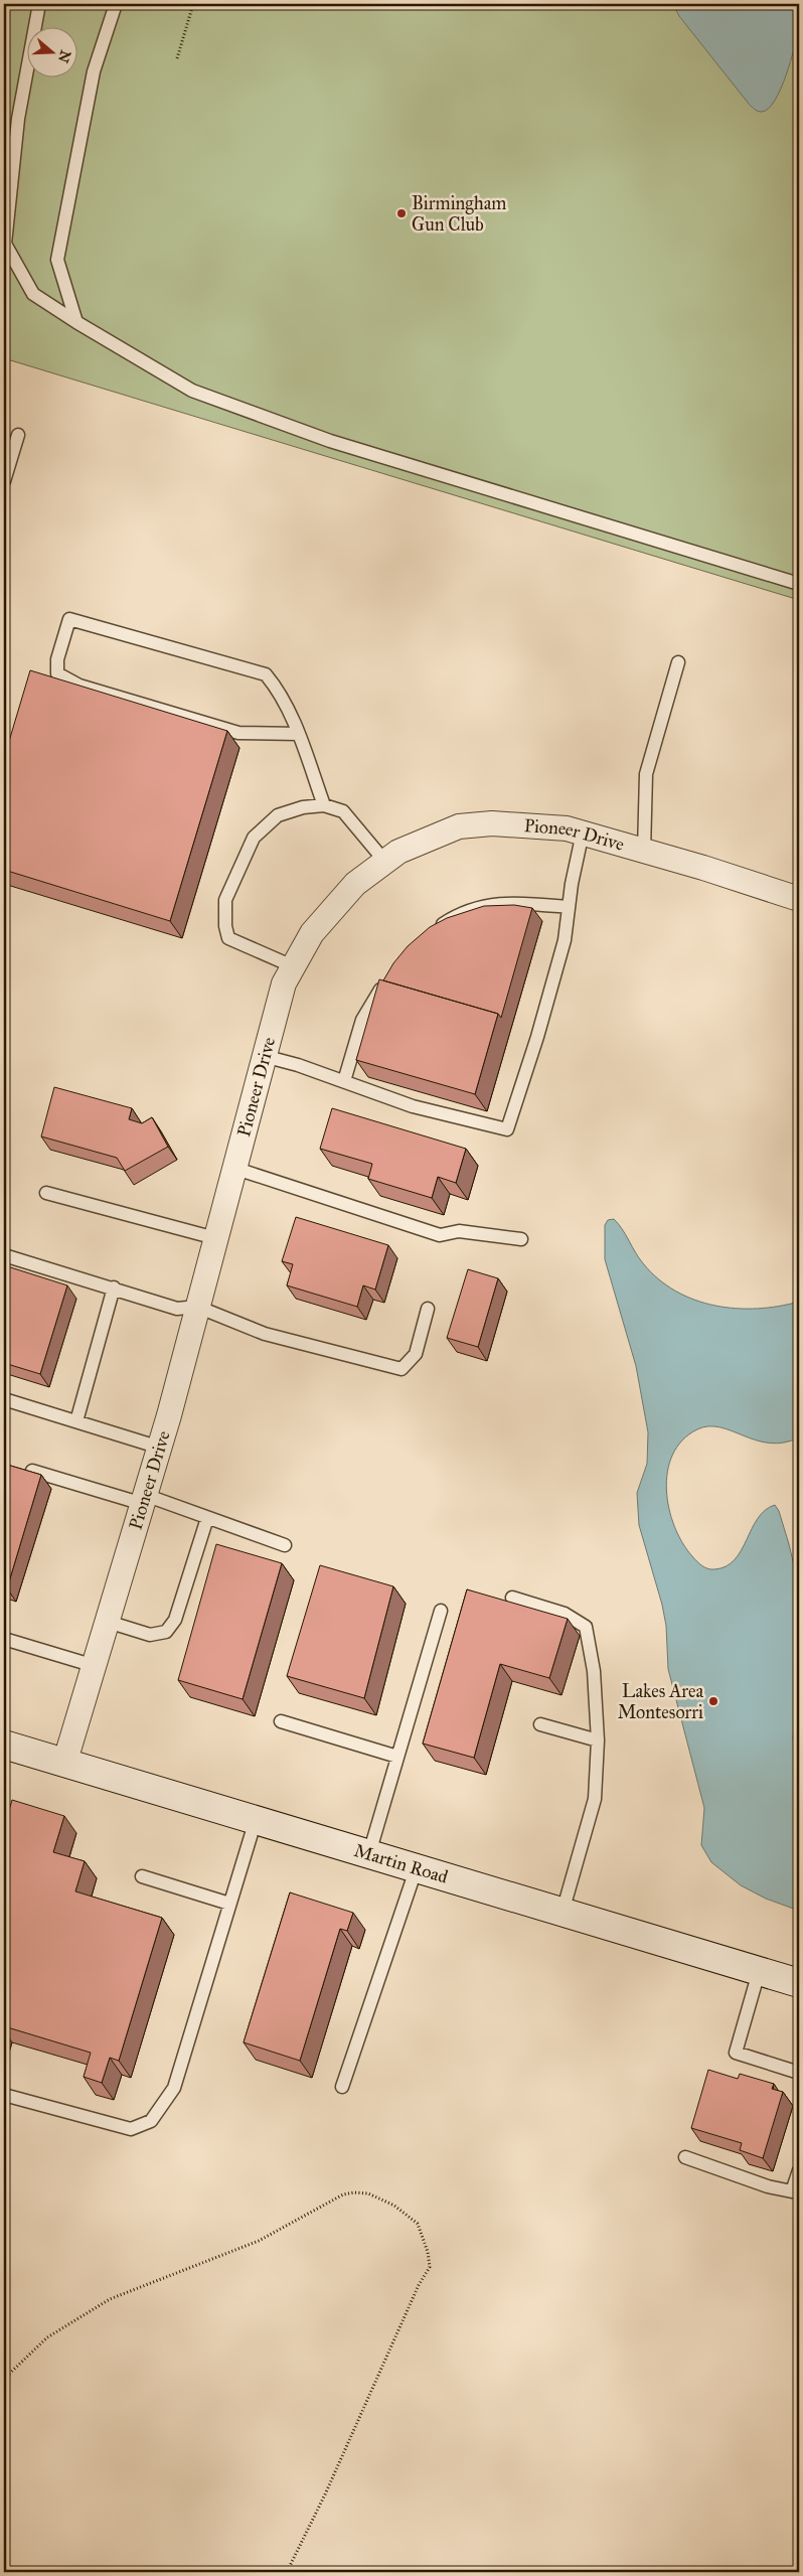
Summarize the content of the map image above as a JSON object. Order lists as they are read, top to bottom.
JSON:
{
  "streets": {
    "main road": ["Martin Road"],
    "street": ["Pioneer Drive"]
  },
  "crossings": [
    ["Pioneer Drive", "Martin Road"]
  ],
  "places": ["Birmingham Gun Club", "Lakes Area Montesorri"],
  "north": "right"
}
